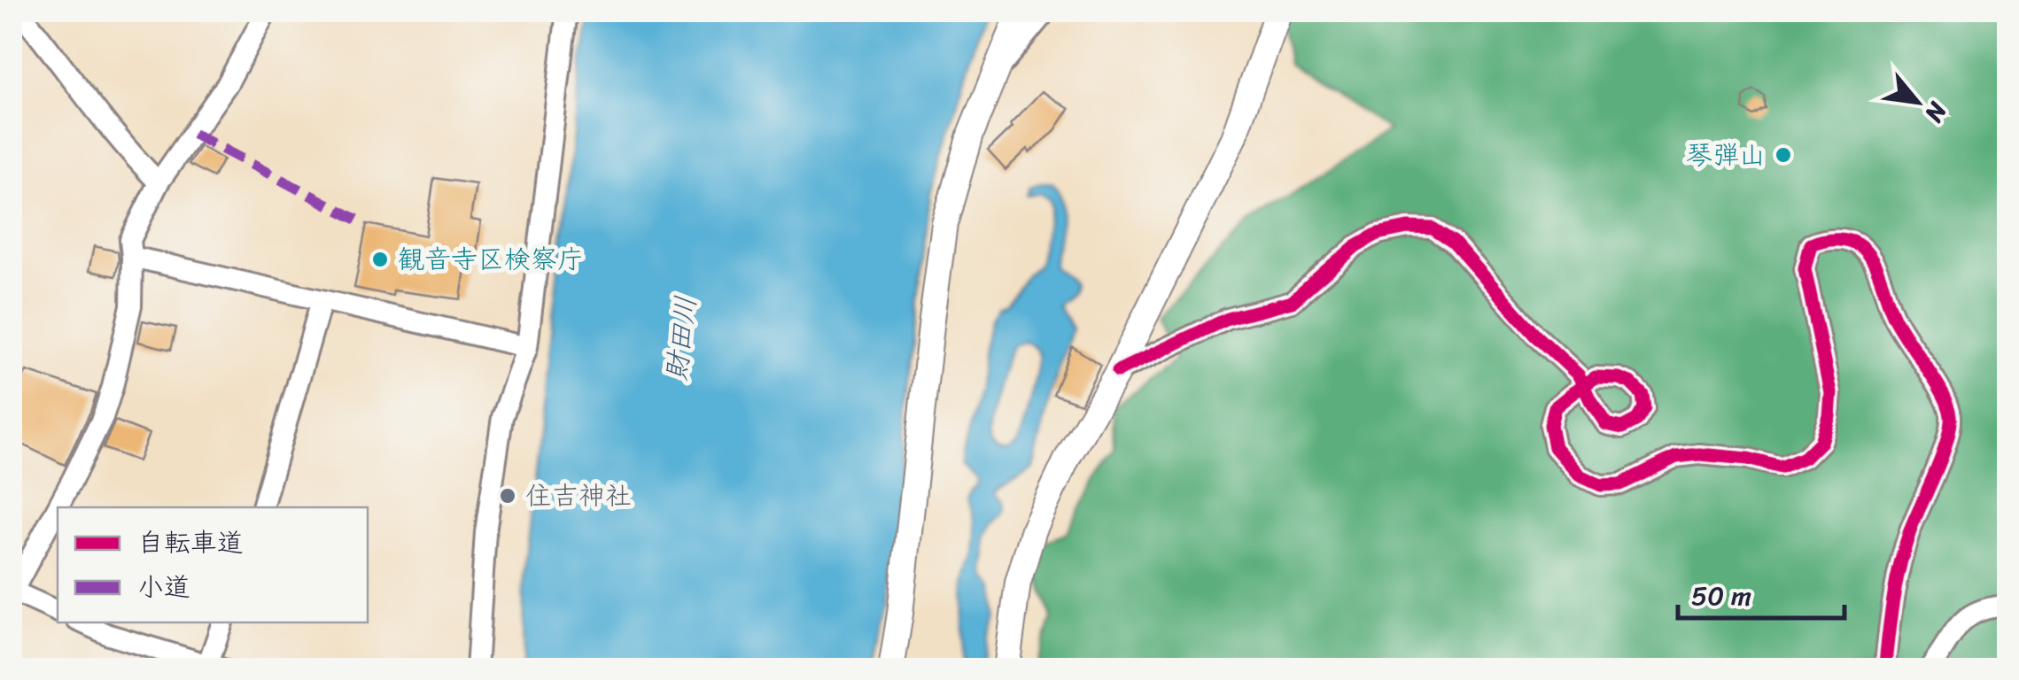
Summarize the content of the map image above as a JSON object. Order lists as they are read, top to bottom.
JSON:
{
  "water": ["財田川"],
  "places": ["琴弾山", "観音寺区検察庁", "住吉神社"],
  "legend": ["自転車道", "小道"],
  "scale_bar": "50 m",
  "north": "bottom right"
}
